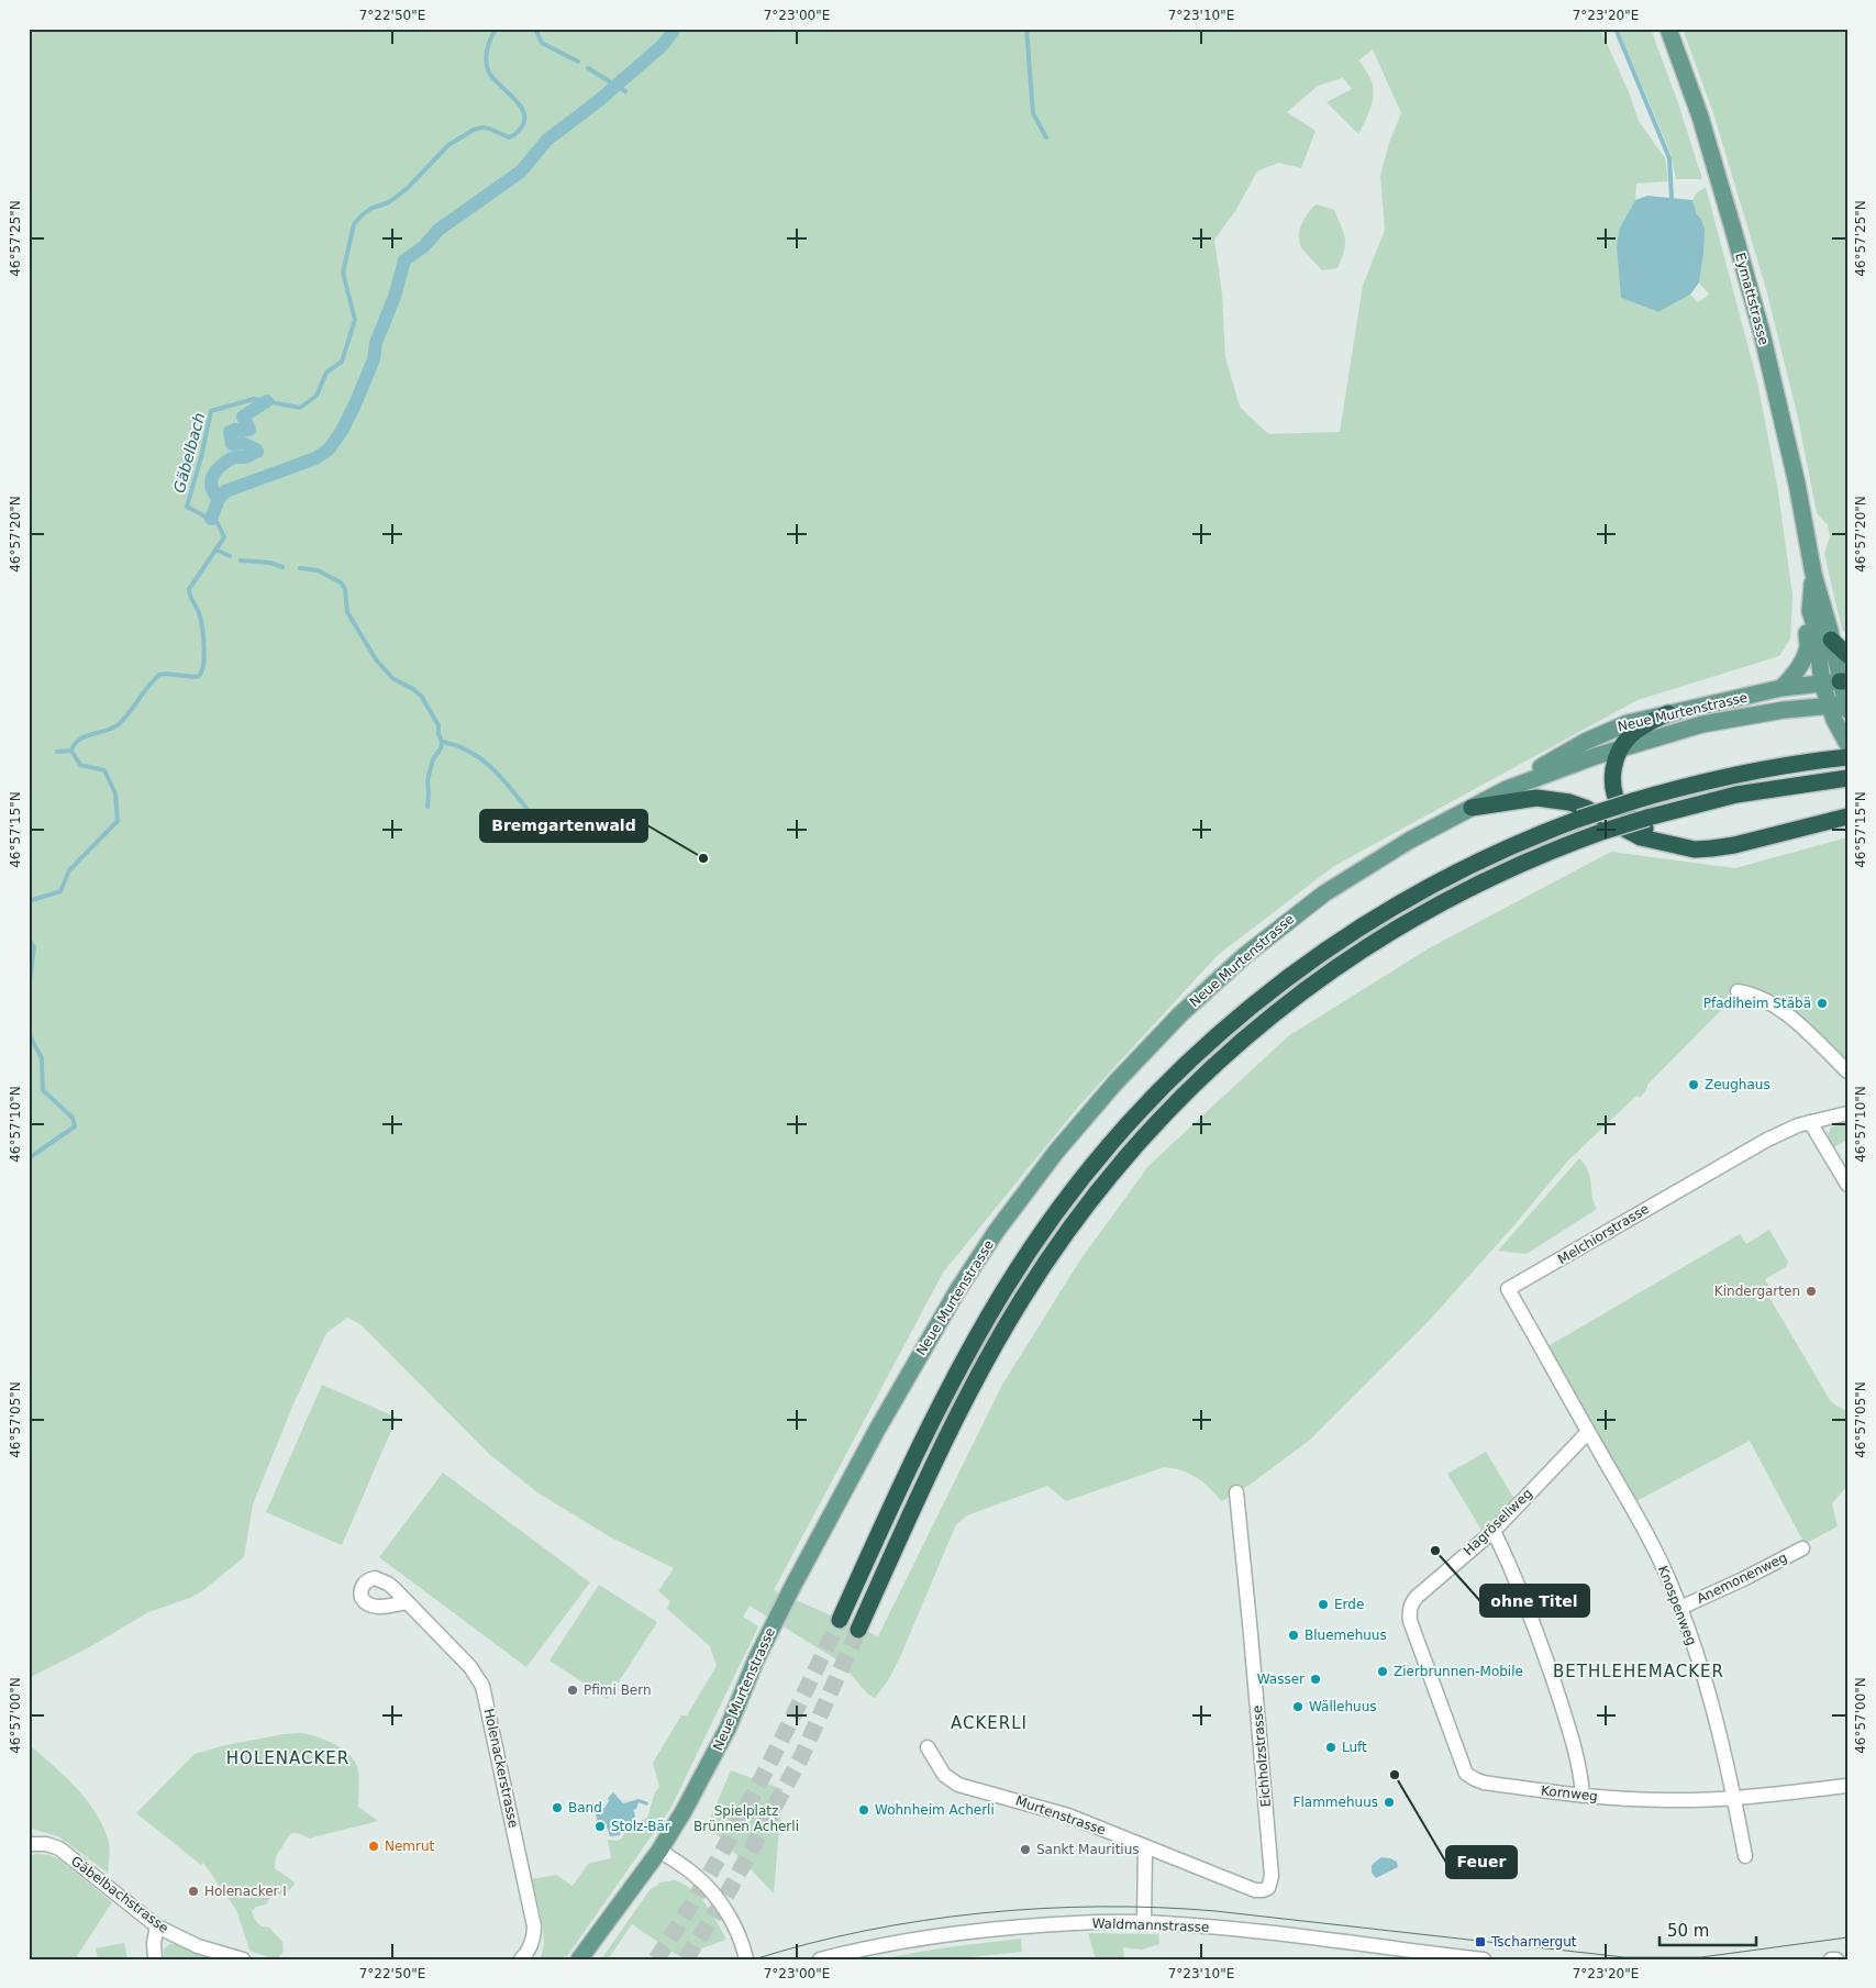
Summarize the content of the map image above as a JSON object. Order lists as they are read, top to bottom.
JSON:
{
  "streets": {
    "main road": ["Eymattstrasse", "Neue Murtenstrasse"],
    "street": [
      "Melchiorstrasse",
      "Hagröseliweg",
      "Anemonenweg",
      "Knospenweg",
      "Eichholzstrasse",
      "Holenackerstrasse",
      "Kornweg",
      "Murtenstrasse",
      "Gäbelbachstrasse",
      "Waldmannstrasse"
    ]
  },
  "crossings": [
    ["Eymattstrasse", "Neue Murtenstrasse"],
    ["Melchiorstrasse", "Hagröseliweg"],
    ["Melchiorstrasse", "Knospenweg"],
    ["Hagröseliweg", "Knospenweg"],
    ["Hagröseliweg", "Kornweg"],
    ["Anemonenweg", "Knospenweg"],
    ["Knospenweg", "Kornweg"],
    ["Eichholzstrasse", "Murtenstrasse"]
  ],
  "districts": ["BETHLEHEMACKER", "ACKERLI", "HOLENACKER"],
  "water": ["Gäbelbach"],
  "parks": ["Spielplatz Brünnen Acherli"],
  "places": {
    "other": [
      "Bremgartenwald",
      "Pfadiheim Stäbä",
      "Zeughaus",
      "Kindergarten",
      "ohne Titel",
      "Erde",
      "Bluemehuus",
      "Zierbrunnen-Mobile",
      "Wasser",
      "Pfimi Bern",
      "Wällehuus",
      "Luft",
      "Feuer",
      "Flammehuus",
      "Band",
      "Wohnheim Acherli",
      "Stolz-Bär",
      "Nemrut",
      "Sankt Mauritius",
      "Holenacker I"
    ],
    "transit": ["Tscharnergut"]
  },
  "scale_bar": "50 m",
  "coordinates": [
    "7°22'50\"E",
    "7°23'00\"E",
    "7°23'10\"E",
    "7°23'20\"E",
    "46°57'25\"N",
    "46°57'20\"N",
    "46°57'15\"N",
    "46°57'10\"N",
    "46°57'05\"N",
    "46°57'00\"N"
  ]
}
